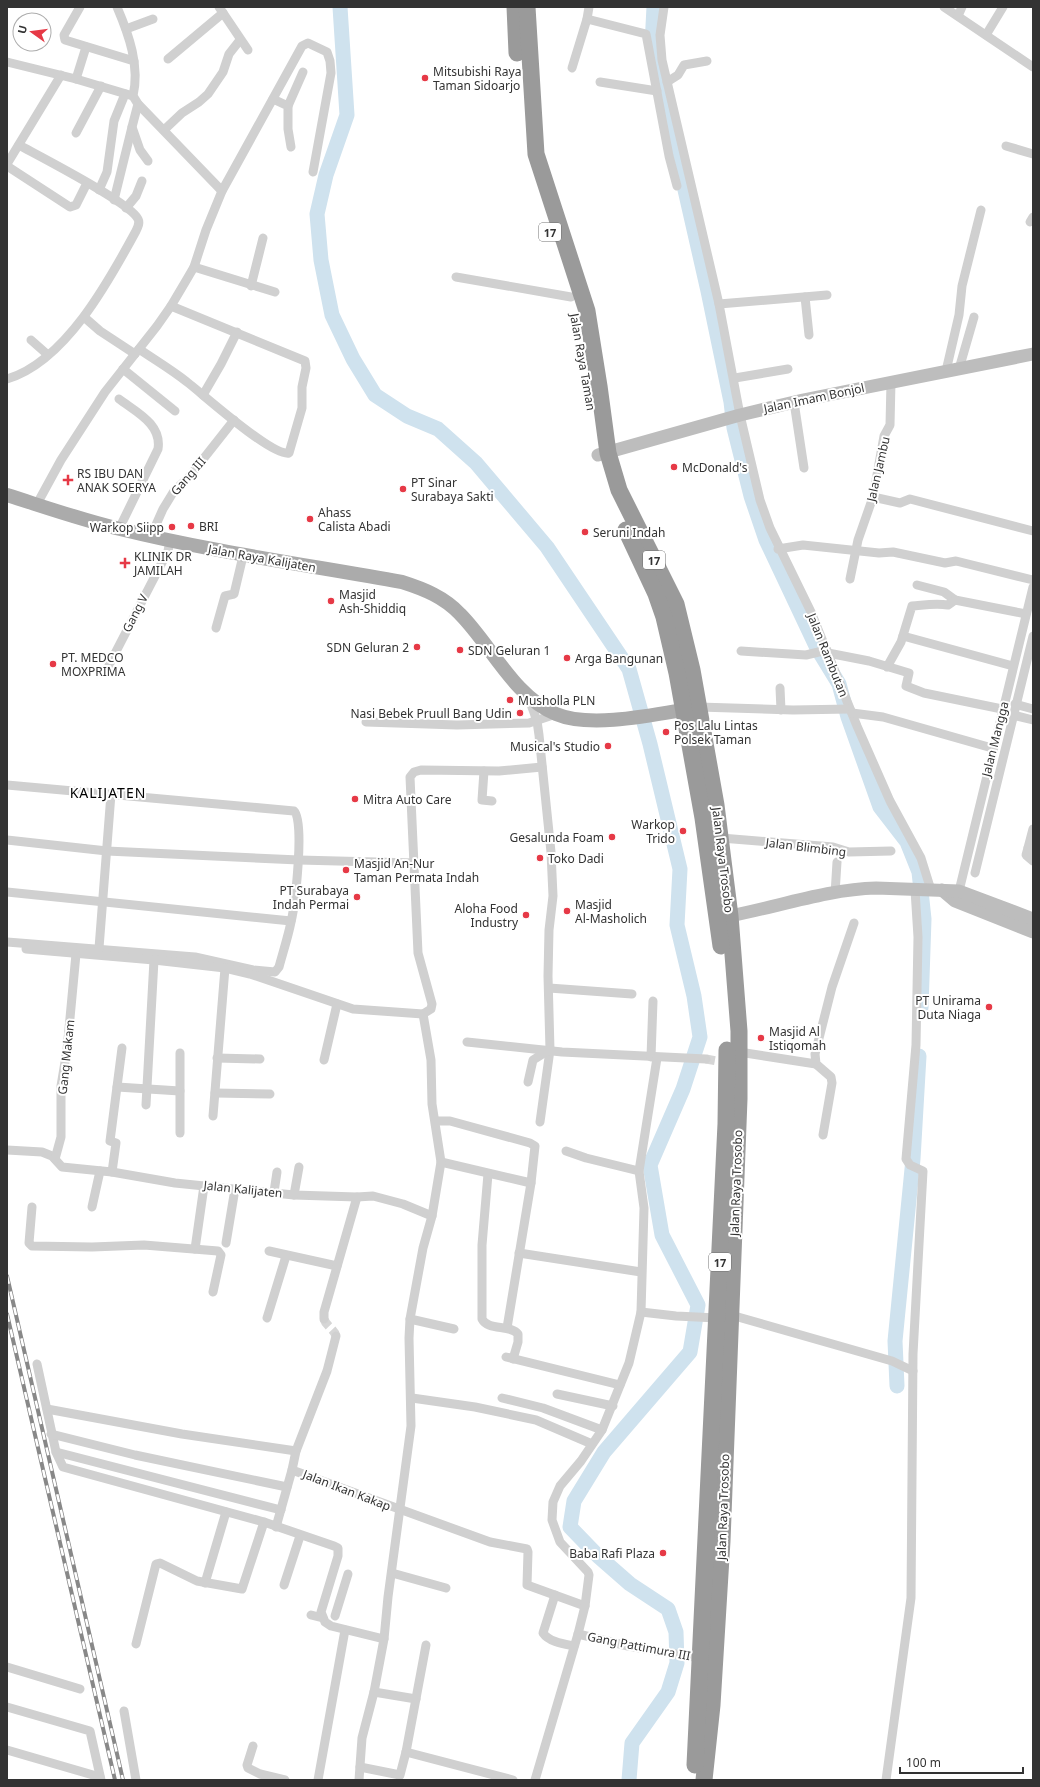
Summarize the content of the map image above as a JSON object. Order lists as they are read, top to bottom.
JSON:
{
  "streets": {
    "highway": ["17", "Jalan Raya Taman", "Jalan Raya Trosobo"],
    "main road": ["Jalan Raya Kalijaten"],
    "street": [
      "Jalan Imam Bonjol",
      "Jalan Jambu",
      "Gang III",
      "Gang V",
      "Jalan Rambutan",
      "Jalan Mangga",
      "Jalan Blimbing",
      "Gang Makam",
      "Jalan Kalijaten",
      "Jalan Ikan Kakap",
      "Gang Pattimura III"
    ]
  },
  "crossings": [
    ["Jalan Raya Taman", "Jalan Imam Bonjol"],
    ["Jalan Raya Taman", "Jalan Raya Trosobo"],
    ["Jalan Imam Bonjol", "Jalan Jambu"],
    ["Jalan Imam Bonjol", "Jalan Rambutan"],
    ["Gang III", "Jalan Raya Kalijaten"],
    ["Jalan Raya Kalijaten", "Gang V"],
    ["Jalan Blimbing", "Jalan Raya Trosobo"],
    ["Jalan Raya Trosobo", "Gang Pattimura III"],
    ["Gang Makam", "Jalan Kalijaten"]
  ],
  "districts": ["KALIJATEN"],
  "places": {
    "other": [
      "Mitsubishi Raya Taman Sidoarjo",
      "McDonald's",
      "PT Sinar Surabaya Sakti",
      "Ahass Calista Abadi",
      "BRI",
      "Warkop Siipp",
      "Seruni Indah",
      "Masjid Ash-Shiddiq",
      "SDN Geluran 2",
      "SDN Geluran 1",
      "Arga Bangunan",
      "PT. MEDCO MOXPRIMA",
      "Musholla PLN",
      "Nasi Bebek Pruull Bang Udin",
      "Pos Lalu Lintas Polsek Taman",
      "Musical's Studio",
      "Mitra Auto Care",
      "Warkop Trido",
      "Gesalunda Foam",
      "Toko Dadi",
      "Masjid An-Nur Taman Permata Indah",
      "PT Surabaya Indah Permai",
      "Masjid Al-Masholich",
      "Aloha Food Industry",
      "PT Unirama Duta Niaga",
      "Masjid Al Istiqomah",
      "Baba Rafi Plaza"
    ],
    "health": ["RS IBU DAN ANAK SOERYA", "KLINIK DR JAMILAH"]
  },
  "scale_bar": "100 m",
  "north": "left"
}
